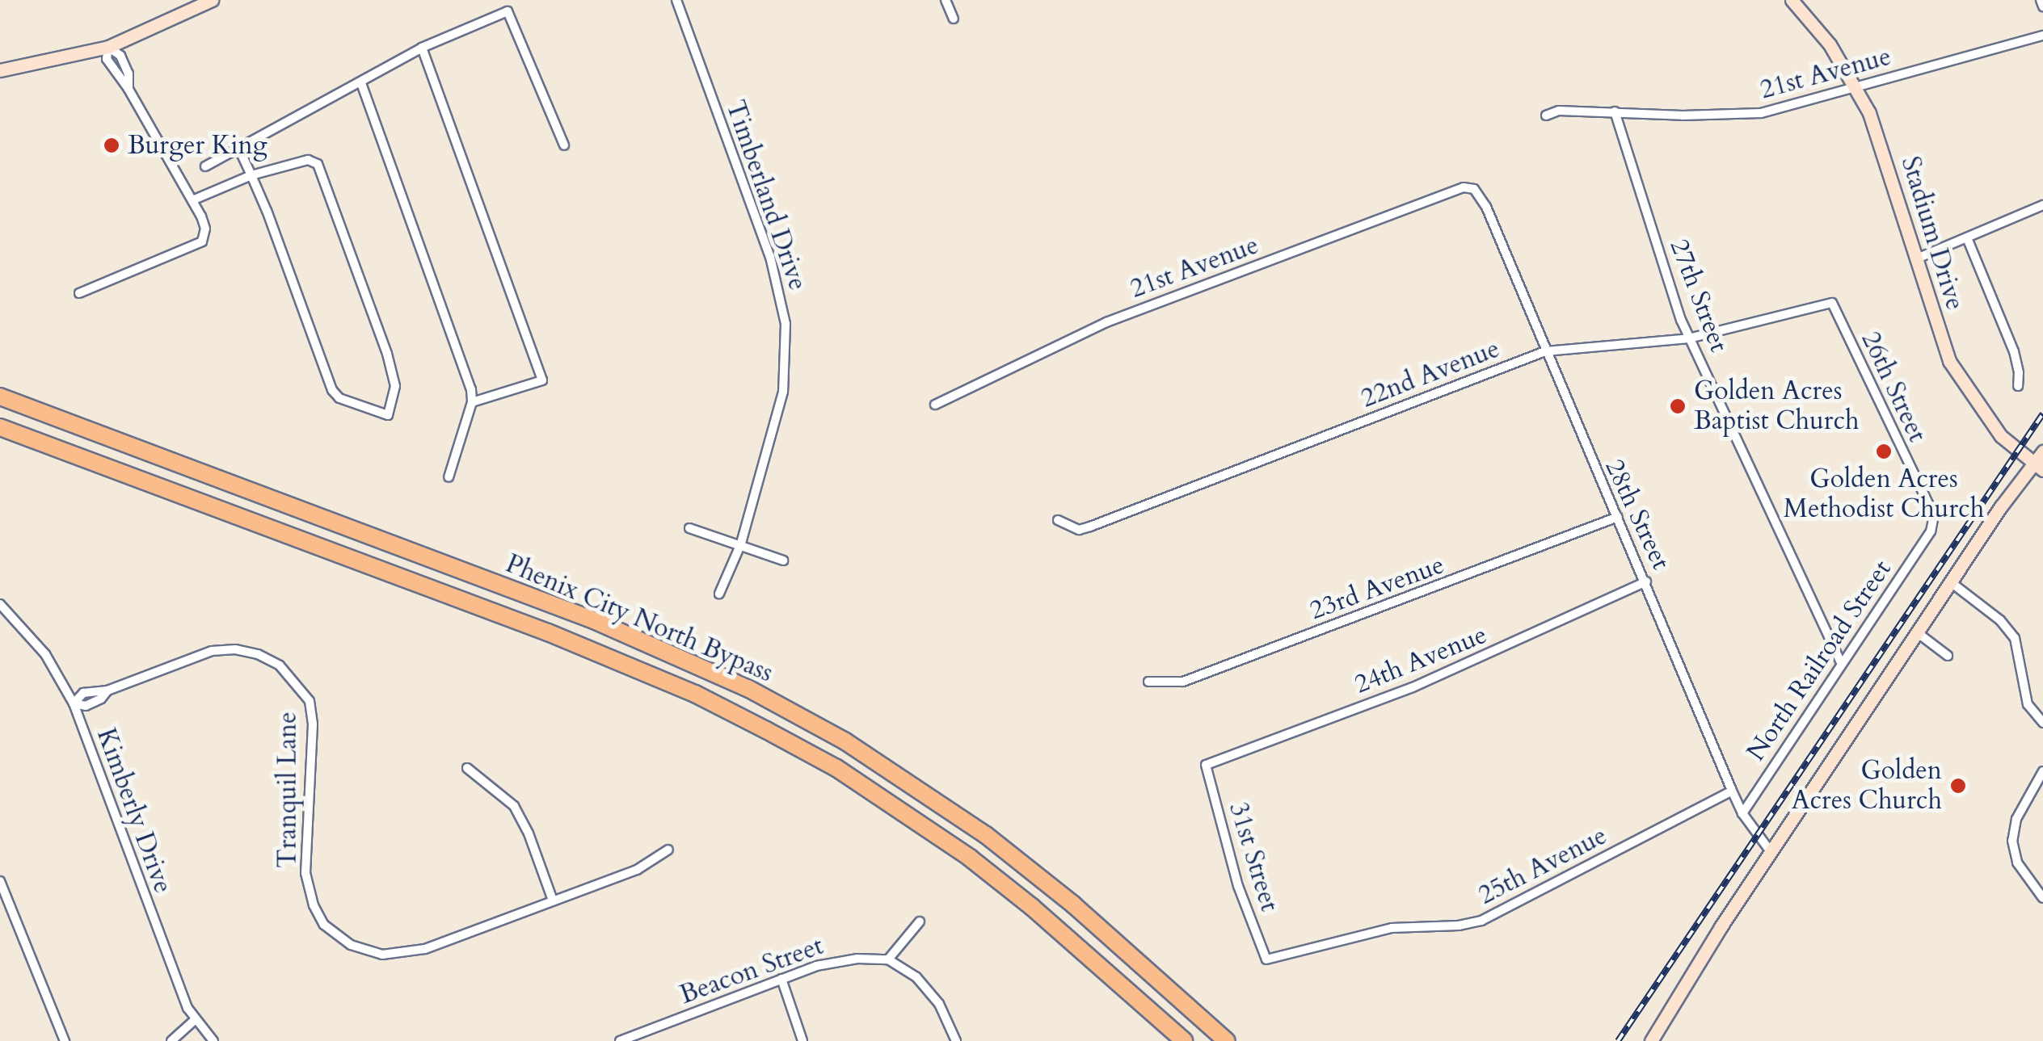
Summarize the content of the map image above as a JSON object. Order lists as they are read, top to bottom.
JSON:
{
  "streets": {
    "highway": ["Phenix City North Bypass"],
    "street": [
      "21st Avenue",
      "Timberland Drive",
      "Stadium Drive",
      "27th Street",
      "22nd Avenue",
      "26th Street",
      "28th Street",
      "23rd Avenue",
      "24th Avenue",
      "North Railroad Street",
      "Tranquil Lane",
      "Kimberly Drive",
      "31st Street",
      "25th Avenue",
      "Beacon Street"
    ]
  },
  "crossings": [
    ["21st Avenue", "Stadium Drive"],
    ["21st Avenue", "27th Street"],
    ["21st Avenue", "28th Street"],
    ["27th Street", "22nd Avenue"],
    ["27th Street", "North Railroad Street"],
    ["22nd Avenue", "26th Street"],
    ["22nd Avenue", "28th Street"],
    ["26th Street", "North Railroad Street"],
    ["28th Street", "23rd Avenue"],
    ["28th Street", "24th Avenue"],
    ["28th Street", "North Railroad Street"],
    ["28th Street", "25th Avenue"],
    ["24th Avenue", "31st Street"],
    ["Tranquil Lane", "Kimberly Drive"],
    ["31st Street", "25th Avenue"]
  ],
  "places": [
    "Burger King",
    "Golden Acres Baptist Church",
    "Golden Acres Methodist Church",
    "Golden Acres Church"
  ]
}
